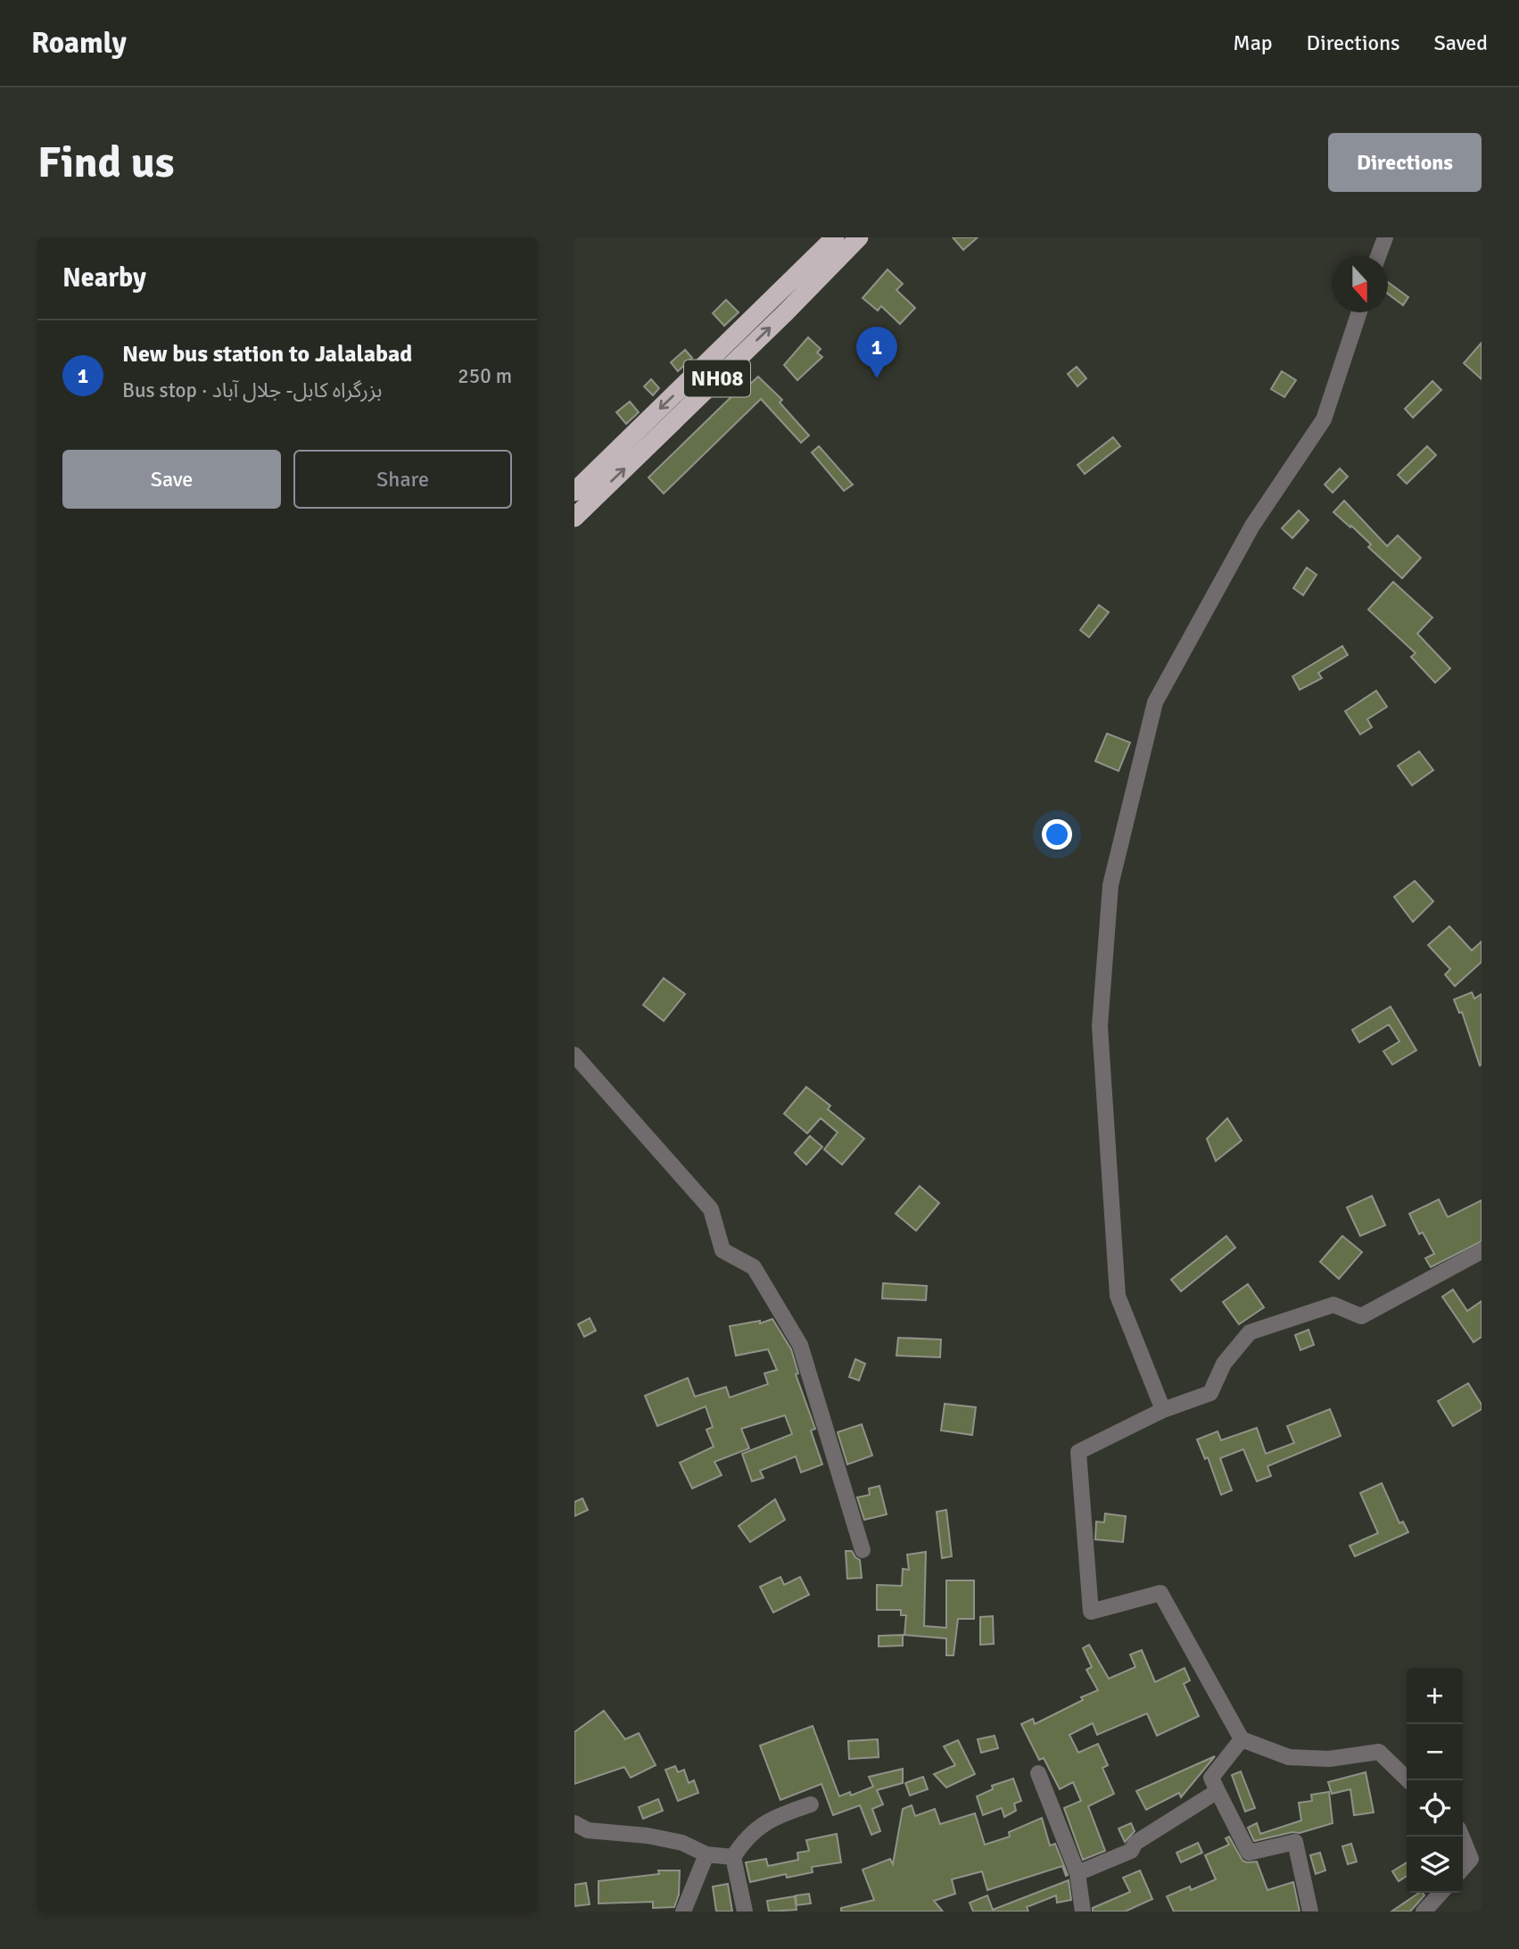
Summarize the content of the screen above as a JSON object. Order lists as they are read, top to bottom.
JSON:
{
  "streets": {
    "highway": ["NH08"]
  },
  "north": "bottom",
  "page": {
    "header": "Roamly",
    "nav": ["Map", "Directions", "Saved"],
    "buttons": [
      "Directions",
      ["Save", "Share"]
    ],
    "title": "Find us",
    "heading": "Nearby",
    "list": [
      {
        "mark": "1",
        "name": "New bus station to Jalalabad",
        "note": "Bus stop · بزرگراه کابل- جلال آباد",
        "value": "250 m"
      }
    ],
    "pins": "1",
    "map_buttons": ["+", "−"]
  }
}
